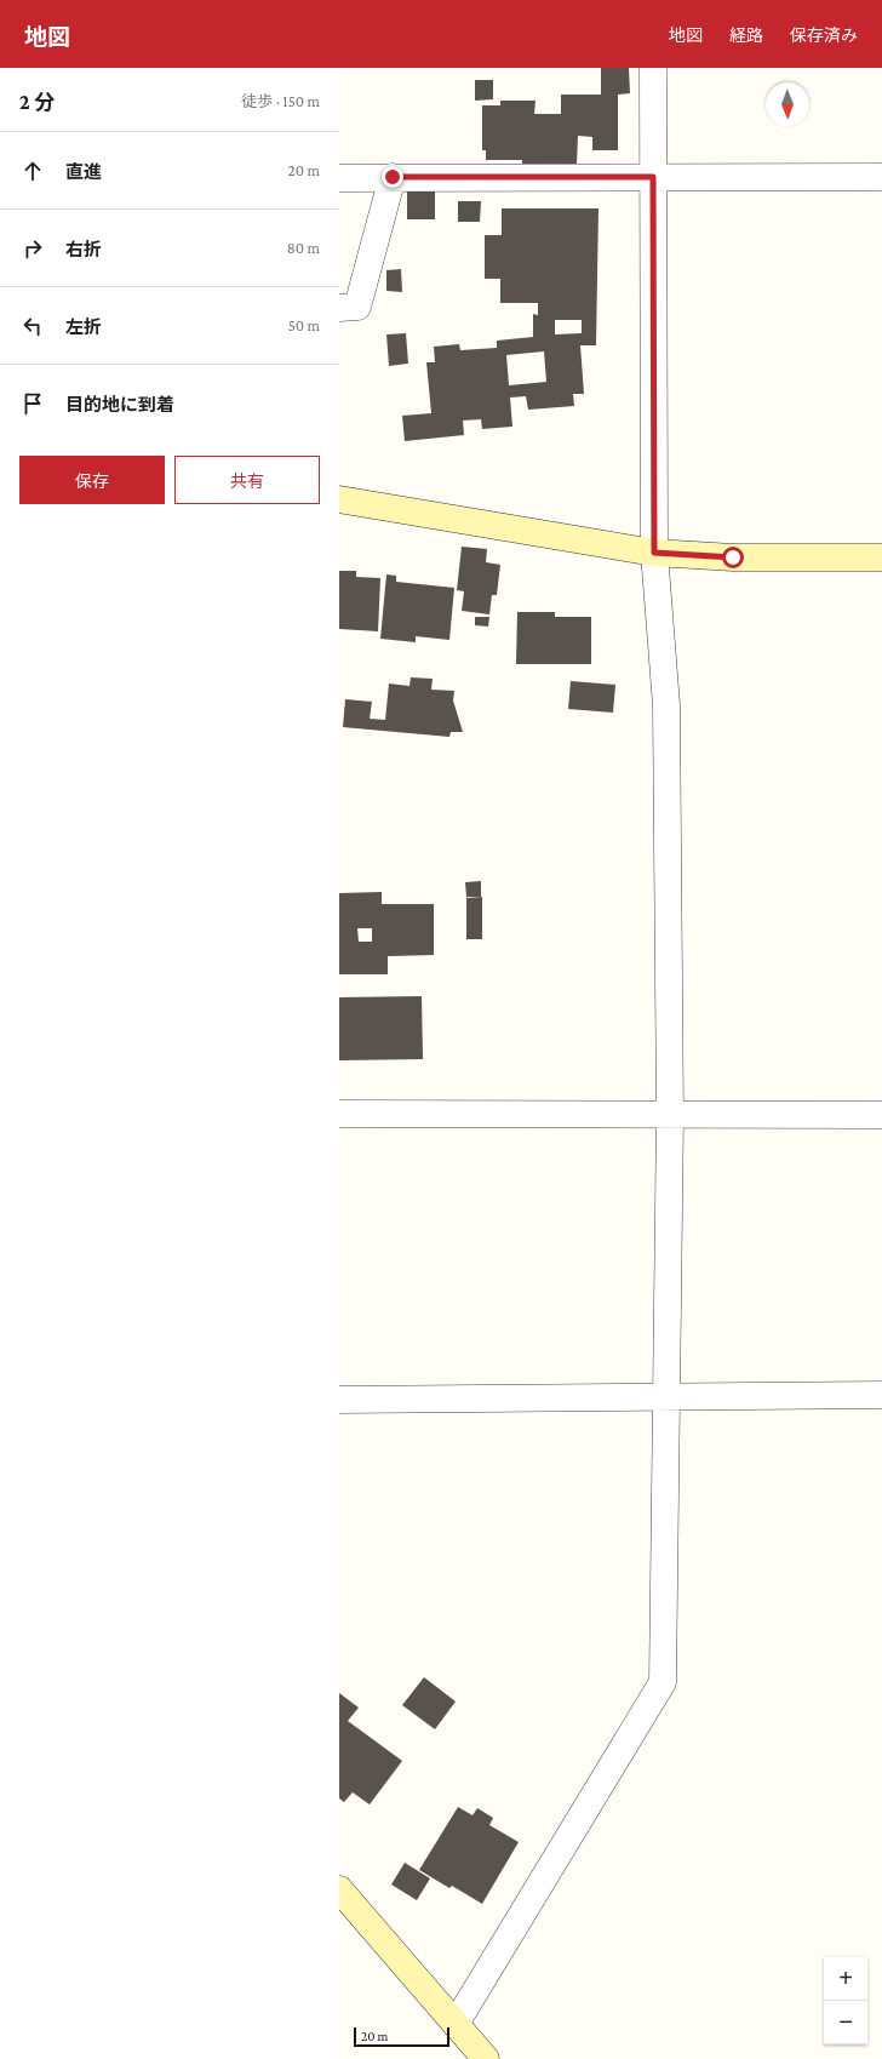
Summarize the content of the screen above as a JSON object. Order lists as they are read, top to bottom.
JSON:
{
  "scale_bar": "20 m",
  "north": "bottom",
  "page": {
    "header": "地図",
    "nav": ["地図", "経路", "保存済み"],
    "heading": ["2 分", "徒歩 · 150 m"],
    "list": [
      ["直進", "20 m"],
      ["右折", "80 m"],
      ["左折", "50 m"],
      "目的地に到着"
    ],
    "buttons": ["保存", "共有"],
    "map_buttons": ["+", "−"],
    "scale": "20 m"
  }
}
